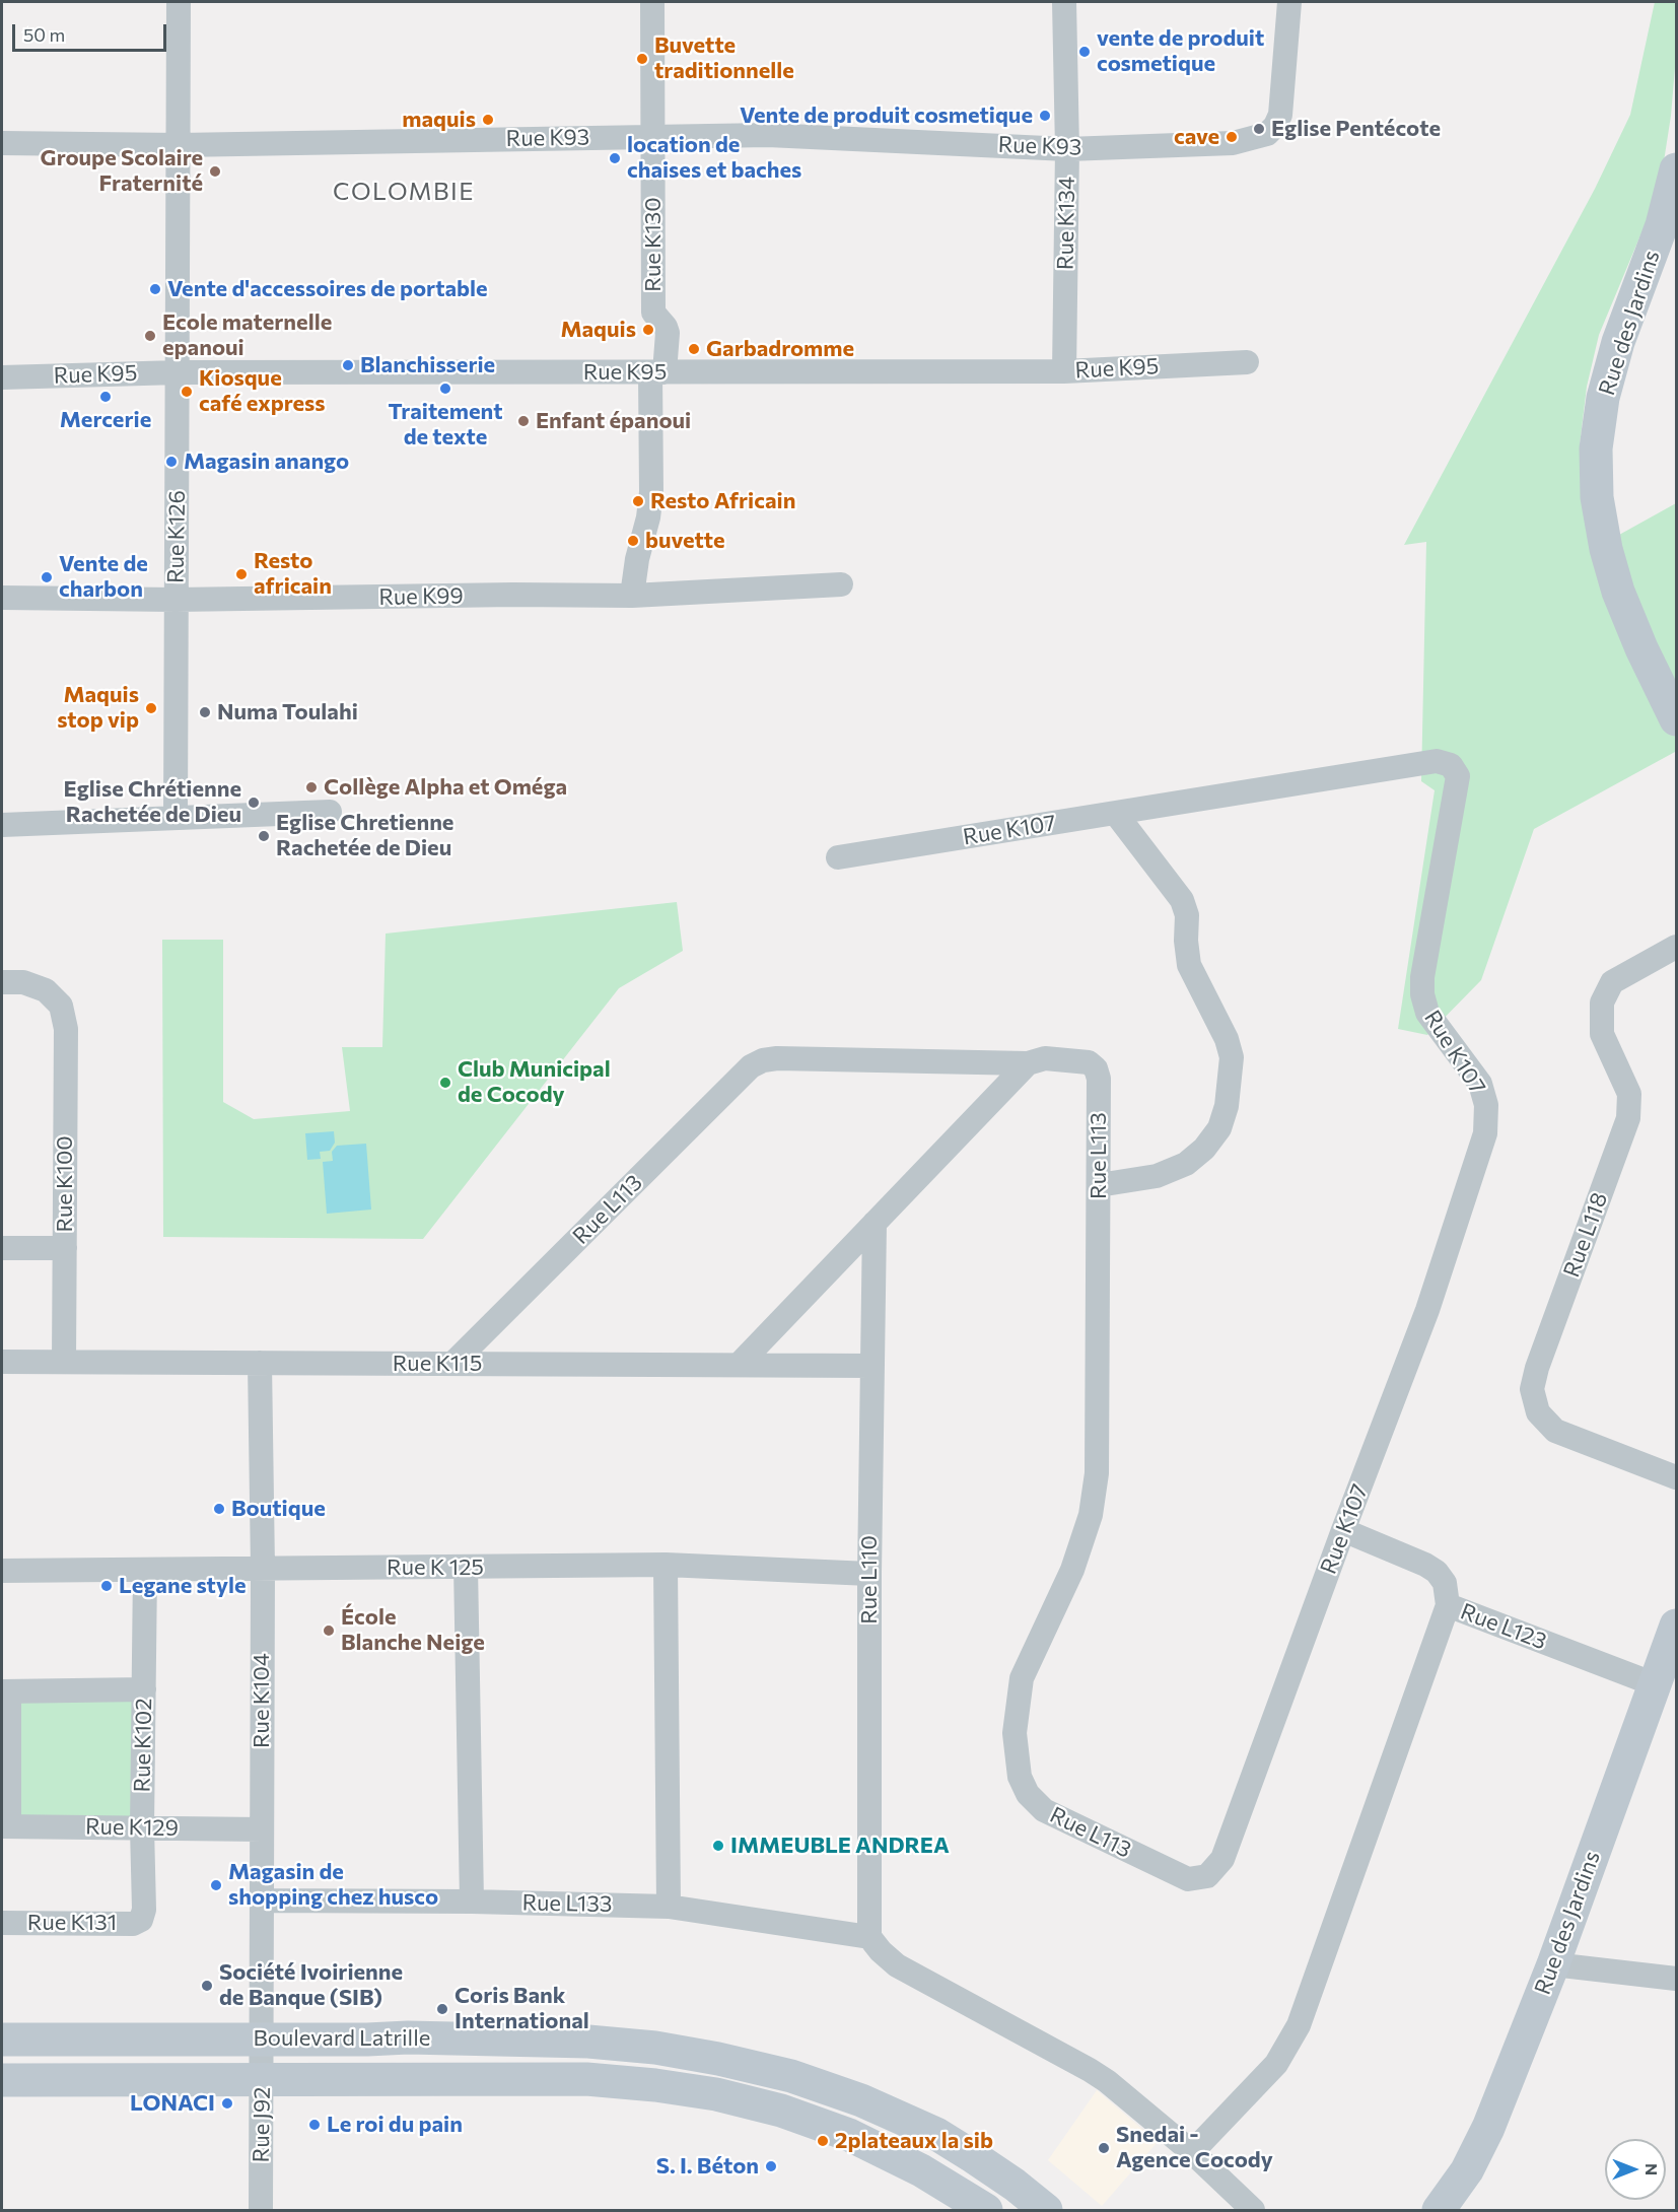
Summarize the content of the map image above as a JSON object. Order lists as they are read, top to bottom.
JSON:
{
  "streets": {
    "main road": ["Rue des Jardins", "Boulevard Latrille"],
    "street": [
      "Rue K93",
      "Rue K134",
      "Rue K130",
      "Rue K95",
      "Rue K126",
      "Rue K99",
      "Rue K107",
      "Rue L113",
      "Rue K100",
      "Rue L118",
      "Rue K115",
      "Rue K 125",
      "Rue L110",
      "Rue L123",
      "Rue K104",
      "Rue K102",
      "Rue K129",
      "Rue L133",
      "Rue K131",
      "Rue J92"
    ]
  },
  "crossings": [
    ["Rue K93", "Rue K134"],
    ["Rue K93", "Rue K130"],
    ["Rue K93", "Rue K126"],
    ["Rue K134", "Rue K95"],
    ["Rue K130", "Rue K95"],
    ["Rue K130", "Rue K99"],
    ["Rue des Jardins", "Rue L123"],
    ["Rue K95", "Rue K126"],
    ["Rue K126", "Rue K99"],
    ["Rue K107", "Rue L113"],
    ["Rue K107", "Rue L123"],
    ["Rue L113", "Rue K115"],
    ["Rue K100", "Rue K115"],
    ["Rue K115", "Rue L110"],
    ["Rue K115", "Rue K104"],
    ["Rue K 125", "Rue L110"],
    ["Rue K 125", "Rue K104"],
    ["Rue K 125", "Rue K102"],
    ["Rue L110", "Rue L133"],
    ["Rue K104", "Rue K129"],
    ["Rue K104", "Rue L133"],
    ["Rue K104", "Boulevard Latrille"],
    ["Rue K104", "Rue J92"],
    ["Rue K102", "Rue K129"],
    ["Rue K102", "Rue K131"],
    ["Boulevard Latrille", "Rue J92"]
  ],
  "districts": ["COLOMBIE"],
  "places": [
    "vente de produit cosmetique",
    "Buvette traditionnelle",
    "Vente de produit cosmetique",
    "maquis",
    "Eglise Pentécote",
    "cave",
    "location de chaises et baches",
    "Groupe Scolaire Fraternité",
    "Vente d'accessoires de portable",
    "Maquis",
    "Ecole maternelle epanoui",
    "Garbadromme",
    "Blanchisserie",
    "Traitement de texte",
    "Kiosque café express",
    "Mercerie",
    "Enfant épanoui",
    "Magasin anango",
    "Resto Africain",
    "buvette",
    "Resto africain",
    "Vente de charbon",
    "Maquis stop vip",
    "Numa Toulahi",
    "Collège Alpha et Oméga",
    "Eglise Chrétienne Rachetée de Dieu",
    "Eglise Chretienne Rachetée de Dieu",
    "Club Municipal de Cocody",
    "Boutique",
    "Legane style",
    "École Blanche Neige",
    "IMMEUBLE ANDREA",
    "Magasin de shopping chez husco",
    "Société Ivoirienne de Banque (SIB)",
    "Coris Bank International",
    "LONACI",
    "Le roi du pain",
    "2plateaux la sib",
    "Snedai - Agence Cocody",
    "S. I. Béton"
  ],
  "scale_bar": "50 m",
  "north": "right"
}
